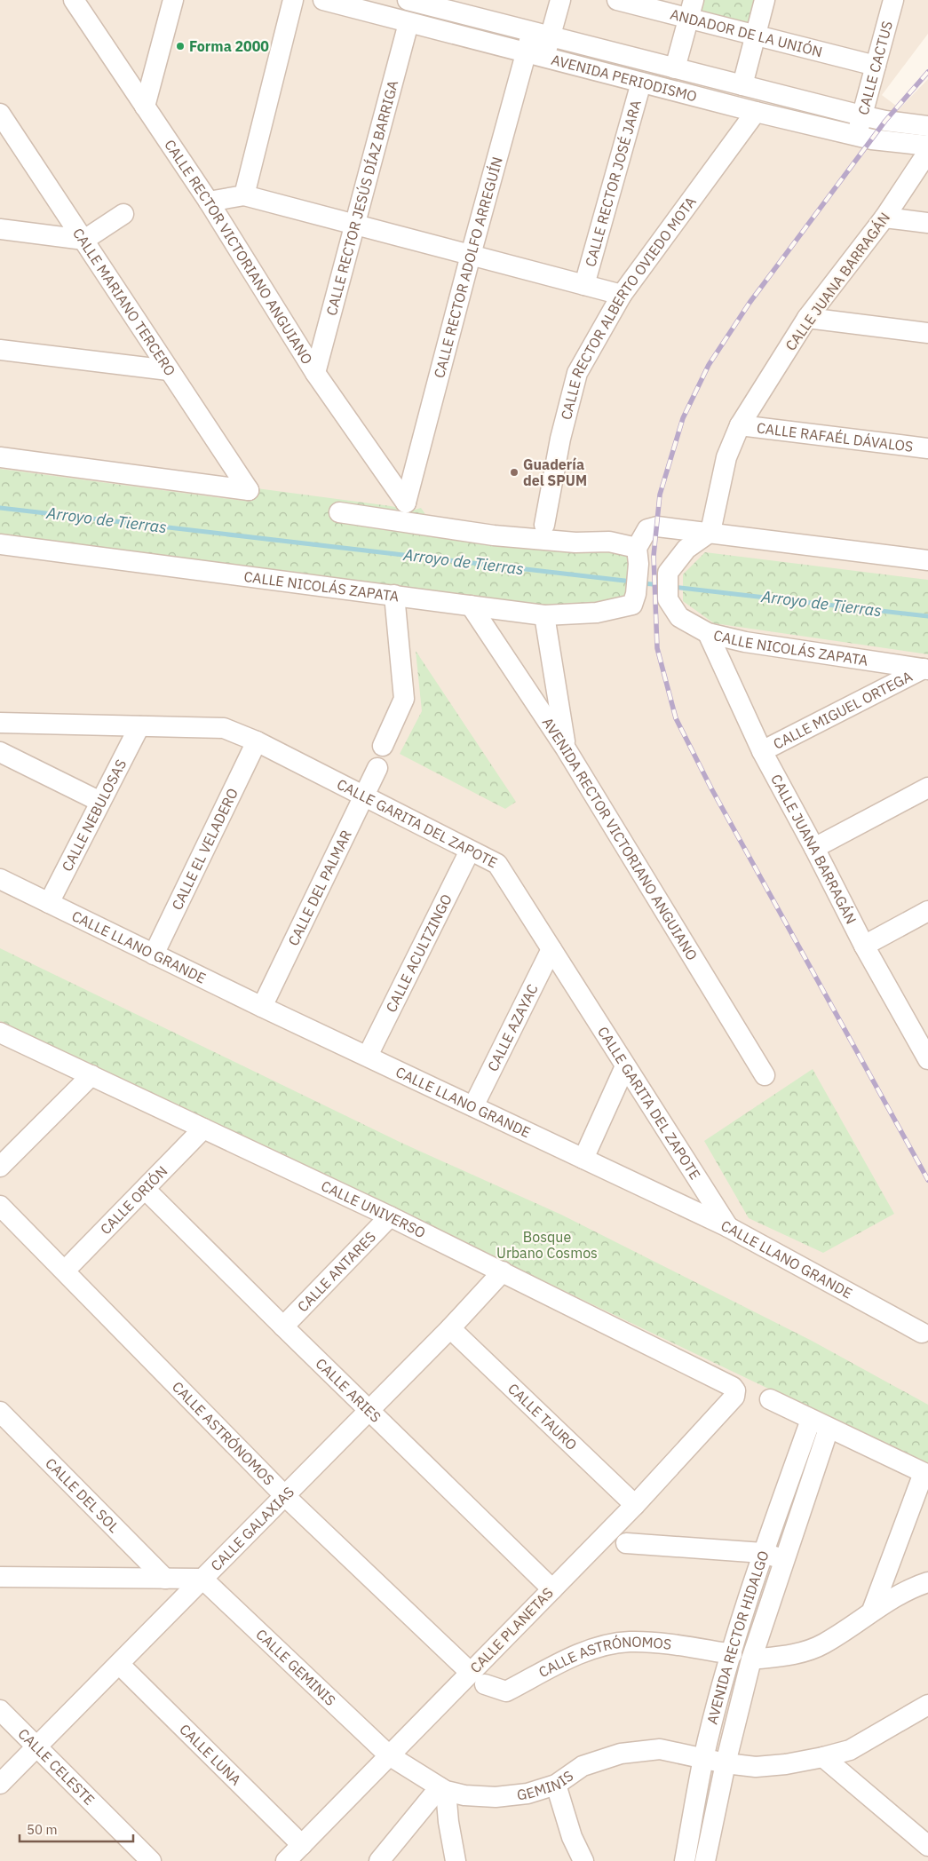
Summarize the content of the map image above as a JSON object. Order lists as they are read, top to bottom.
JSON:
{
  "streets": {
    "street": [
      "ANDADOR DE LA UNIÓN",
      "CALLE CACTUS",
      "AVENIDA PERIODISMO",
      "CALLE RECTOR JOSÉ JARA",
      "CALLE RECTOR JESÚS DÍAZ BARRIGA",
      "CALLE RECTOR VICTORIANO ANGUIANO",
      "CALLE RECTOR ADOLFO ARREGUÍN",
      "CALLE JUANA BARRAGÁN",
      "CALLE MARIANO TERCERO",
      "CALLE RECTOR ALBERTO OVIEDO MOTA",
      "CALLE RAFAÉL DÁVALOS",
      "CALLE NICOLÁS ZAPATA",
      "CALLE MIGUEL ORTEGA",
      "CALLE NEBULOSAS",
      "CALLE GARITA DEL ZAPOTE",
      "AVENIDA RECTOR VICTORIANO ANGUIANO",
      "CALLE EL VELADERO",
      "CALLE DEL PALMAR",
      "CALLE LLANO GRANDE",
      "CALLE ACULTZINGO",
      "CALLE AZAYAC",
      "CALLE ORIÓN",
      "CALLE UNIVERSO",
      "CALLE ANTARES",
      "CALLE ARIES",
      "CALLE TAURO",
      "CALLE ASTRÓNOMOS",
      "CALLE DEL SOL",
      "CALLE GALAXIAS",
      "CALLE PLANETAS",
      "AVENIDA RECTOR HIDALGO",
      "CALLE GEMINIS",
      "CALLE LUNA",
      "CALLE CELESTE",
      "GEMINIS"
    ]
  },
  "crossings": [
    ["ANDADOR DE LA UNIÓN", "CALLE CACTUS"],
    ["CALLE CACTUS", "AVENIDA PERIODISMO"],
    ["AVENIDA PERIODISMO", "CALLE RECTOR JOSÉ JARA"],
    ["AVENIDA PERIODISMO", "CALLE RECTOR JESÚS DÍAZ BARRIGA"],
    ["AVENIDA PERIODISMO", "CALLE RECTOR ADOLFO ARREGUÍN"],
    ["AVENIDA PERIODISMO", "CALLE RECTOR ALBERTO OVIEDO MOTA"],
    ["CALLE RECTOR JESÚS DÍAZ BARRIGA", "CALLE RECTOR VICTORIANO ANGUIANO"],
    ["CALLE RECTOR VICTORIANO ANGUIANO", "CALLE RECTOR ADOLFO ARREGUÍN"],
    ["CALLE JUANA BARRAGÁN", "CALLE RAFAÉL DÁVALOS"],
    ["CALLE JUANA BARRAGÁN", "CALLE NICOLÁS ZAPATA"],
    ["CALLE JUANA BARRAGÁN", "CALLE MIGUEL ORTEGA"],
    ["CALLE NICOLÁS ZAPATA", "CALLE MIGUEL ORTEGA"],
    ["CALLE NICOLÁS ZAPATA", "AVENIDA RECTOR VICTORIANO ANGUIANO"],
    ["CALLE NEBULOSAS", "CALLE GARITA DEL ZAPOTE"],
    ["CALLE NEBULOSAS", "CALLE LLANO GRANDE"],
    ["CALLE GARITA DEL ZAPOTE", "CALLE EL VELADERO"],
    ["CALLE GARITA DEL ZAPOTE", "CALLE DEL PALMAR"],
    ["CALLE GARITA DEL ZAPOTE", "CALLE LLANO GRANDE"],
    ["CALLE GARITA DEL ZAPOTE", "CALLE ACULTZINGO"],
    ["CALLE GARITA DEL ZAPOTE", "CALLE AZAYAC"],
    ["CALLE EL VELADERO", "CALLE LLANO GRANDE"],
    ["CALLE DEL PALMAR", "CALLE LLANO GRANDE"],
    ["CALLE LLANO GRANDE", "CALLE ACULTZINGO"],
    ["CALLE LLANO GRANDE", "CALLE AZAYAC"],
    ["CALLE ORIÓN", "CALLE UNIVERSO"],
    ["CALLE ORIÓN", "CALLE ARIES"],
    ["CALLE ORIÓN", "CALLE ASTRÓNOMOS"],
    ["CALLE UNIVERSO", "CALLE ANTARES"],
    ["CALLE UNIVERSO", "CALLE GALAXIAS"],
    ["CALLE UNIVERSO", "CALLE PLANETAS"],
    ["CALLE ANTARES", "CALLE ARIES"],
    ["CALLE ARIES", "CALLE GALAXIAS"],
    ["CALLE ARIES", "CALLE PLANETAS"],
    ["CALLE TAURO", "CALLE GALAXIAS"],
    ["CALLE TAURO", "CALLE PLANETAS"],
    ["CALLE ASTRÓNOMOS", "CALLE GALAXIAS"],
    ["CALLE ASTRÓNOMOS", "CALLE PLANETAS"],
    ["CALLE ASTRÓNOMOS", "AVENIDA RECTOR HIDALGO"],
    ["CALLE GALAXIAS", "CALLE GEMINIS"],
    ["CALLE GALAXIAS", "CALLE LUNA"],
    ["CALLE GALAXIAS", "CALLE CELESTE"],
    ["CALLE PLANETAS", "CALLE GEMINIS"],
    ["CALLE PLANETAS", "CALLE LUNA"],
    ["CALLE PLANETAS", "GEMINIS"],
    ["AVENIDA RECTOR HIDALGO", "GEMINIS"],
    ["CALLE GEMINIS", "GEMINIS"]
  ],
  "water": ["Arroyo de Tierras"],
  "parks": ["Bosque Urbano Cosmos"],
  "places": ["Forma 2000", "Guadería del SPUM"],
  "scale_bar": "50 m"
}
